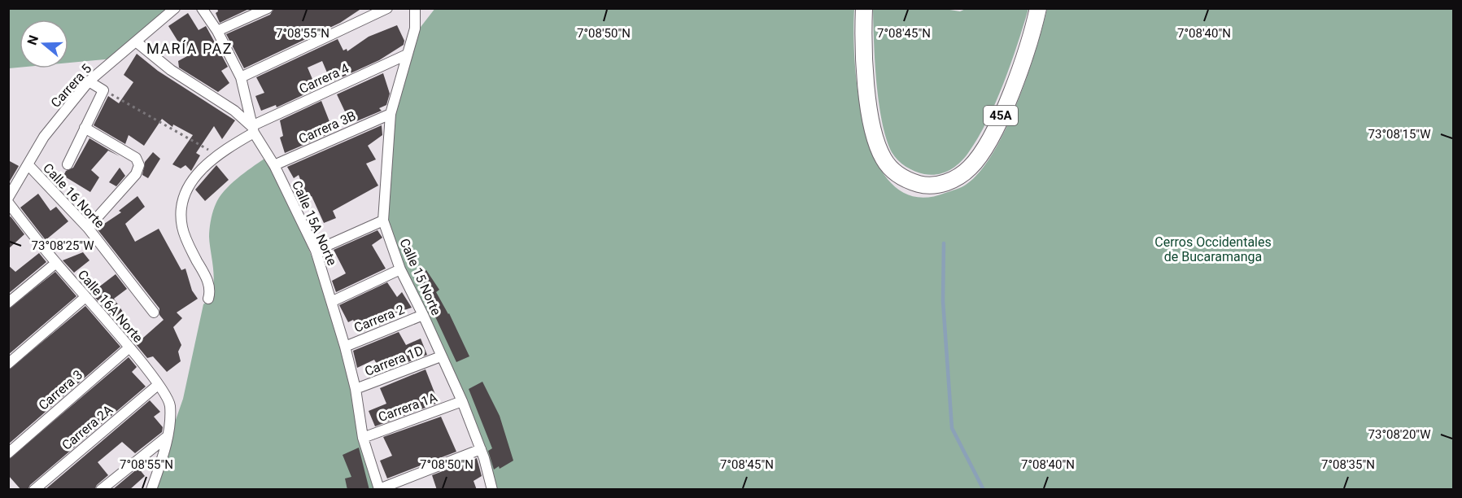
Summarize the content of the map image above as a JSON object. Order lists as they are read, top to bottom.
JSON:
{
  "streets": {
    "main road": ["45A"],
    "street": [
      "Carrera 4",
      "Carrera 5",
      "Carrera 3B",
      "Calle 16 Norte",
      "Calle 15A Norte",
      "Calle 15 Norte",
      "Calle 16A Norte",
      "Carrera 2",
      "Carrera 1D",
      "Carrera 3",
      "Carrera 1A",
      "Carrera 2A"
    ]
  },
  "crossings": [
    ["Carrera 4", "Calle 15A Norte"],
    ["Carrera 4", "Calle 15 Norte"],
    ["Carrera 5", "Calle 16 Norte"],
    ["Carrera 3B", "Calle 15A Norte"],
    ["Carrera 3B", "Calle 15 Norte"],
    ["Calle 15A Norte", "Carrera 2"],
    ["Calle 15A Norte", "Carrera 1D"],
    ["Calle 15A Norte", "Carrera 1A"],
    ["Calle 15 Norte", "Carrera 2"],
    ["Calle 15 Norte", "Carrera 1D"],
    ["Calle 15 Norte", "Carrera 1A"],
    ["Calle 16A Norte", "Carrera 3"],
    ["Calle 16A Norte", "Carrera 2A"]
  ],
  "districts": ["MARÍA PAZ"],
  "parks": ["Cerros Occidentales de Bucaramanga"],
  "north": "left",
  "coordinates": [
    "7°08'55\"N",
    "7°08'50\"N",
    "7°08'45\"N",
    "7°08'40\"N",
    "73°08'15\"W",
    "73°08'25\"W",
    "73°08'20\"W",
    "7°08'35\"N"
  ]
}
